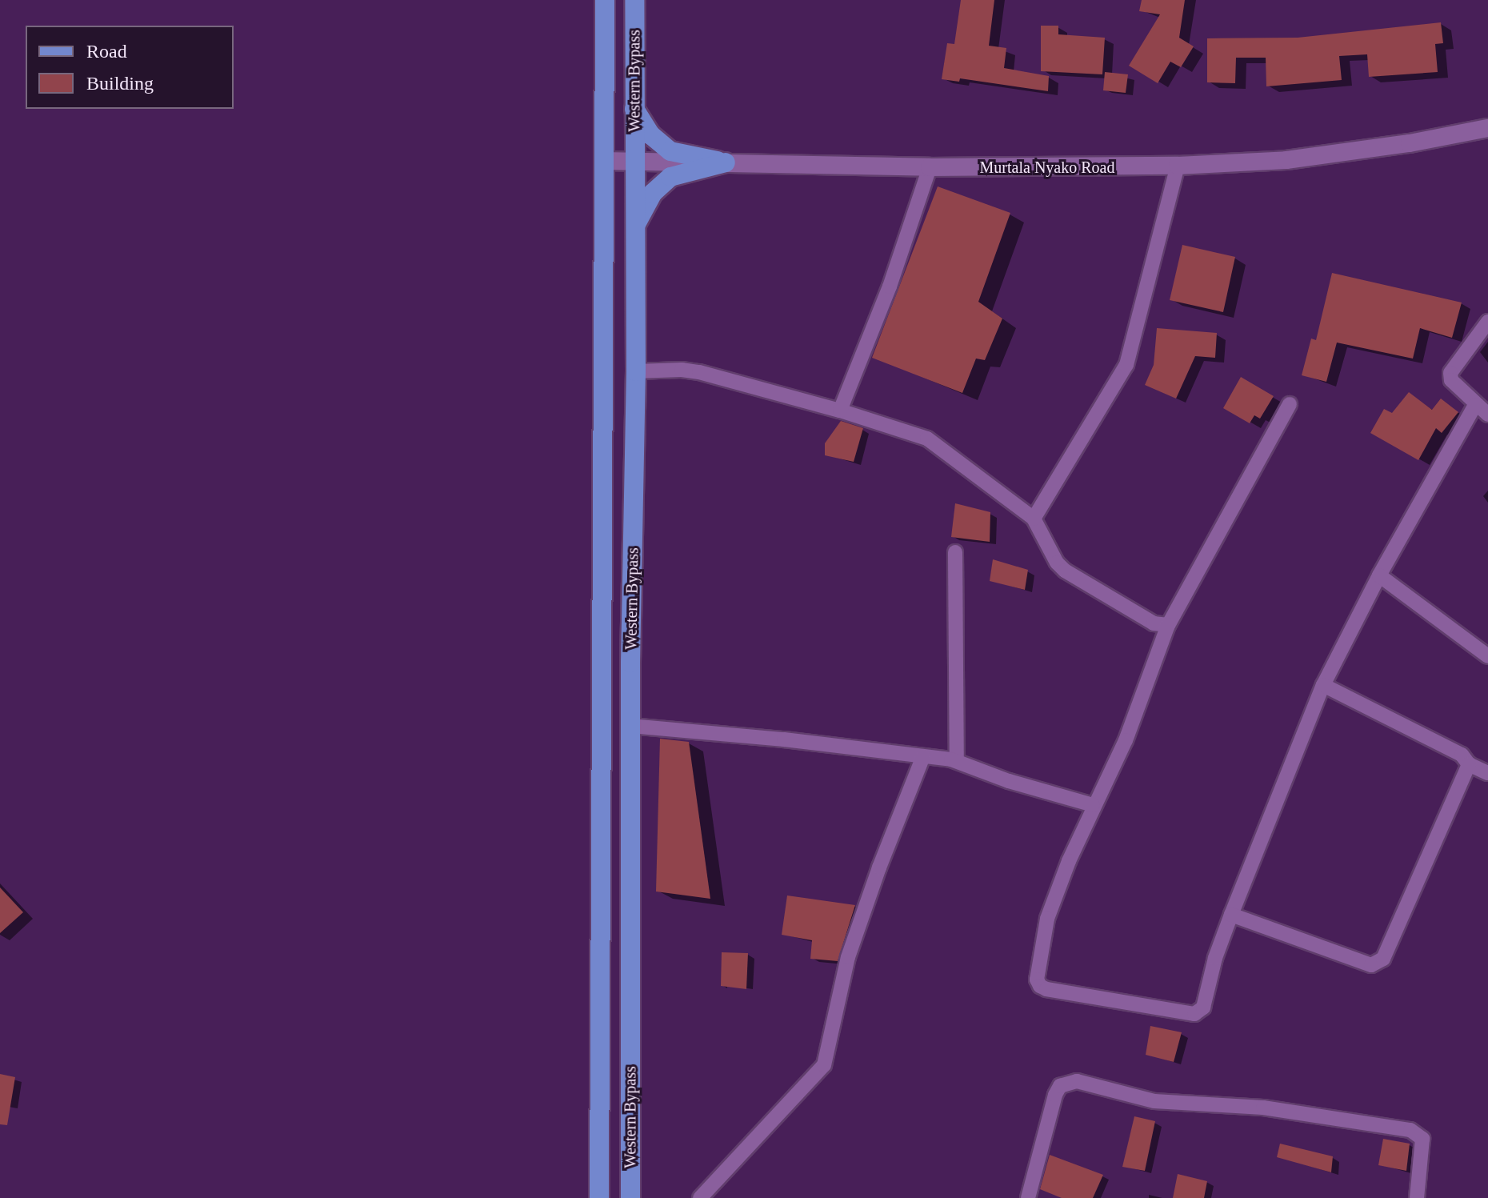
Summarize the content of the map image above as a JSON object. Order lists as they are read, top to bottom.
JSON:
{
  "streets": {
    "main road": ["Western Bypass"],
    "street": ["Murtala Nyako Road"]
  },
  "crossings": [
    ["Western Bypass", "Murtala Nyako Road"]
  ],
  "legend": ["Road", "Building"]
}
